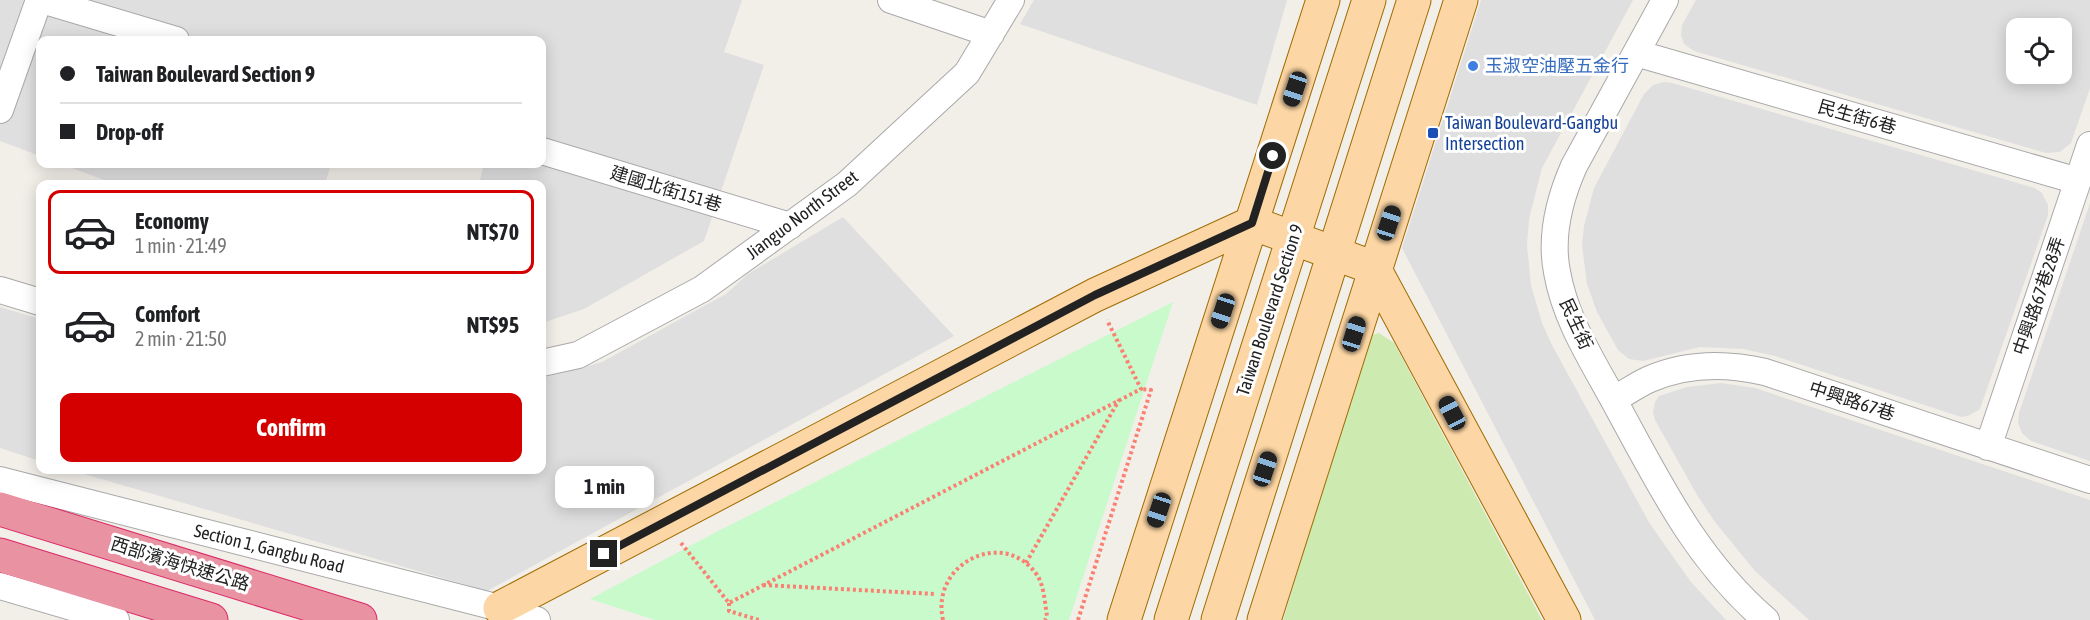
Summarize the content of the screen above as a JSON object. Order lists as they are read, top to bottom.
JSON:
{
  "streets": {
    "highway": ["西部濱海快速公路"],
    "main road": ["Taiwan Boulevard Section 9"],
    "street": [
      "民生街6巷",
      "建國北街151巷",
      "Jianguo North Street",
      "中興路67巷28弄",
      "民生街",
      "中興路67巷",
      "Section 1, Gangbu Road"
    ]
  },
  "crossings": [
    ["民生街6巷", "中興路67巷28弄"],
    ["民生街6巷", "民生街"],
    ["建國北街151巷", "Jianguo North Street"],
    ["中興路67巷28弄", "中興路67巷"],
    ["民生街", "中興路67巷"]
  ],
  "places": {
    "other": ["玉淑空油壓五金行"],
    "transit": ["Taiwan Boulevard-Gangbu Intersection"]
  },
  "page": {
    "banner": ["Taiwan Boulevard Section 9", "Drop-off"],
    "list": [
      {
        "name": "Economy",
        "note": "1 min · 21:49",
        "value": "NT$70"
      },
      {
        "name": "Comfort",
        "note": "2 min · 21:50",
        "value": "NT$95"
      }
    ],
    "buttons": "Confirm",
    "bubble": "1 min"
  }
}
